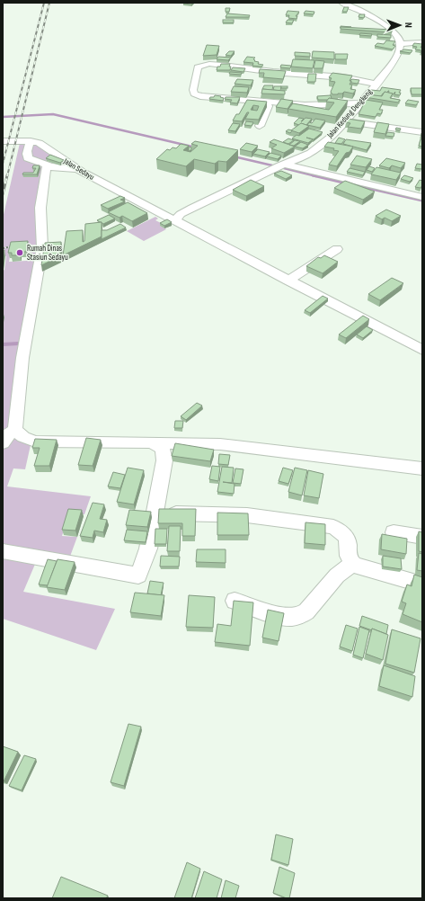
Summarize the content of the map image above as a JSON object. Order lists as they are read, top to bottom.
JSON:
{
  "streets": {
    "street": ["Jalan Kedung Dengkeng", "Jalan Sedayu"]
  },
  "places": ["Rumah Dinas Stasiun Sedayu"],
  "north": "right"
}
